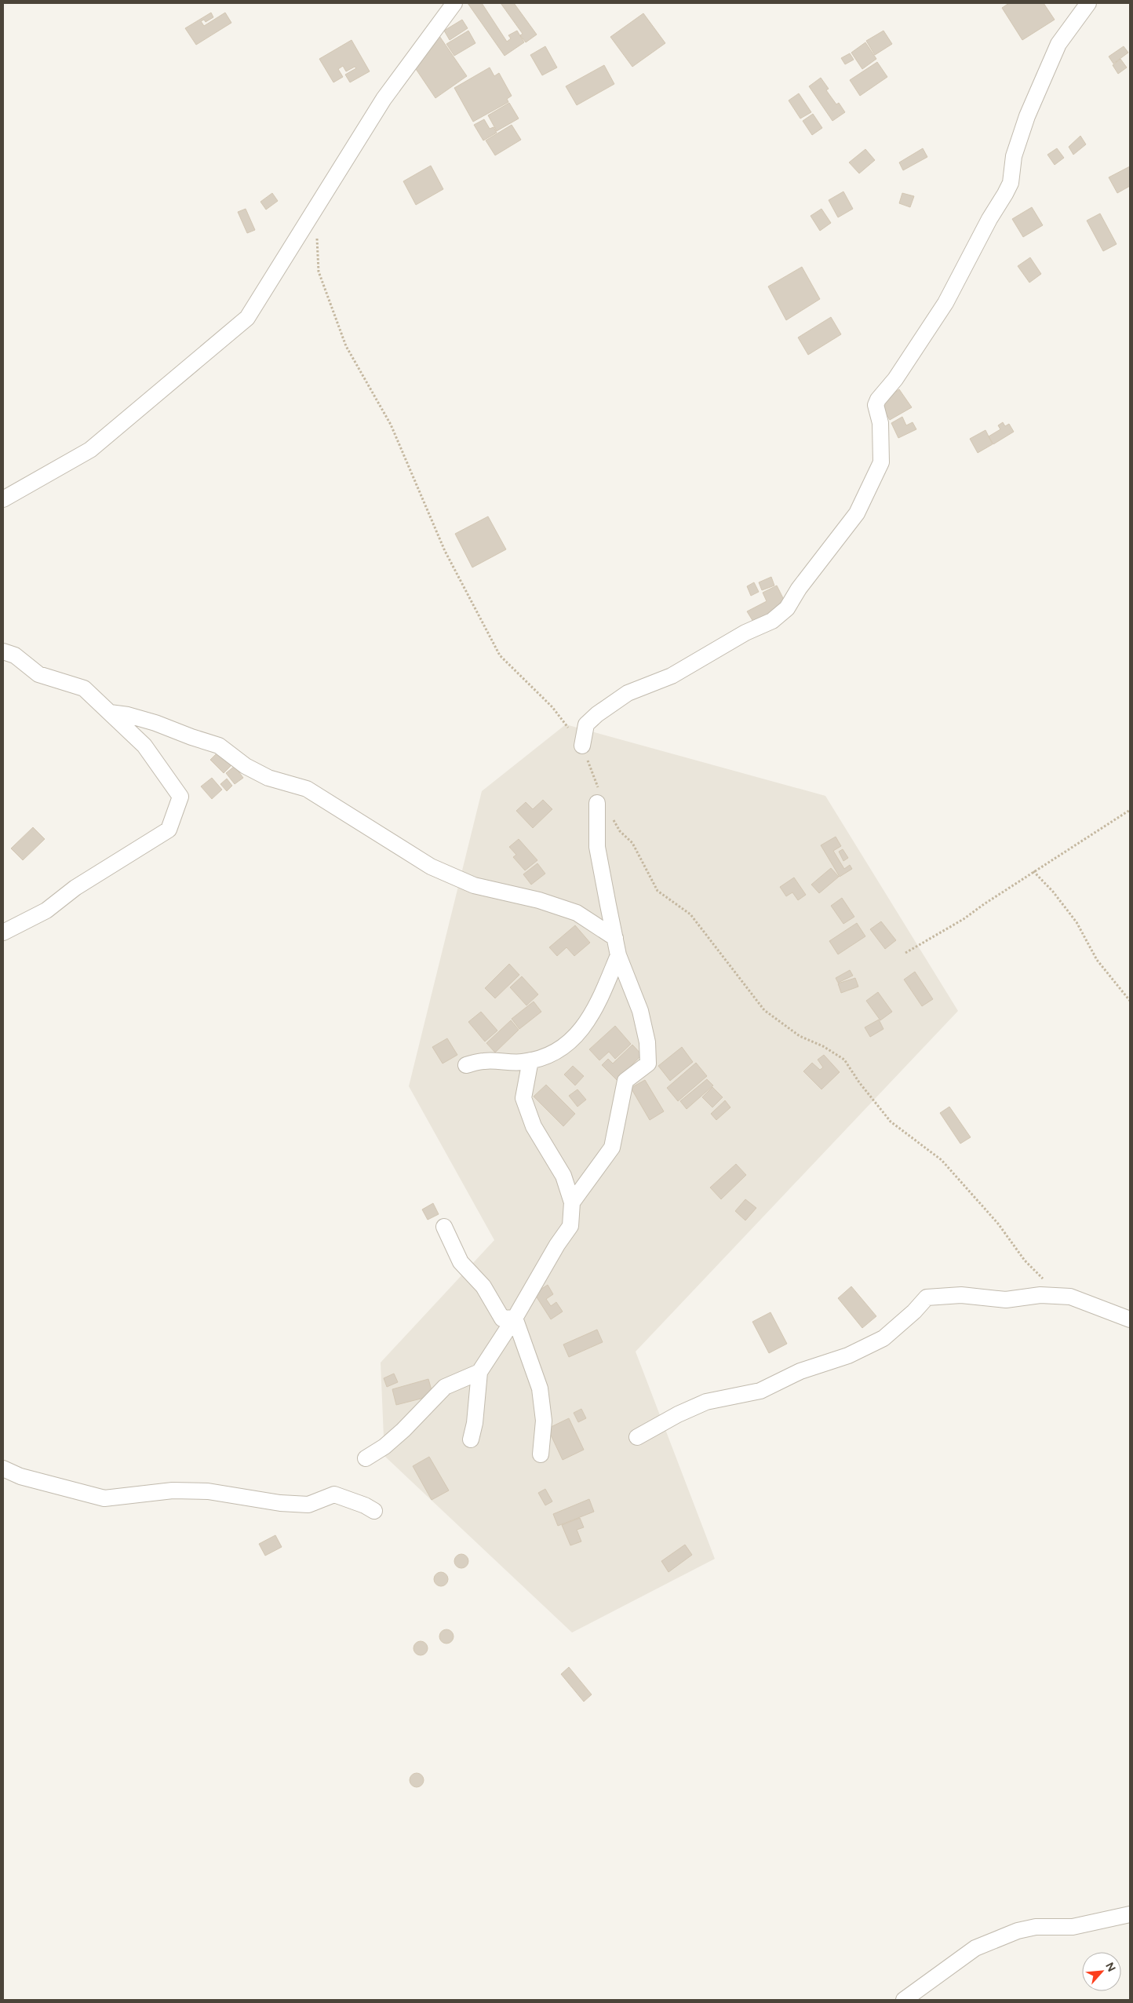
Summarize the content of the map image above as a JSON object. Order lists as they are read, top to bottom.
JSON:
{
  "north": "top right"
}
